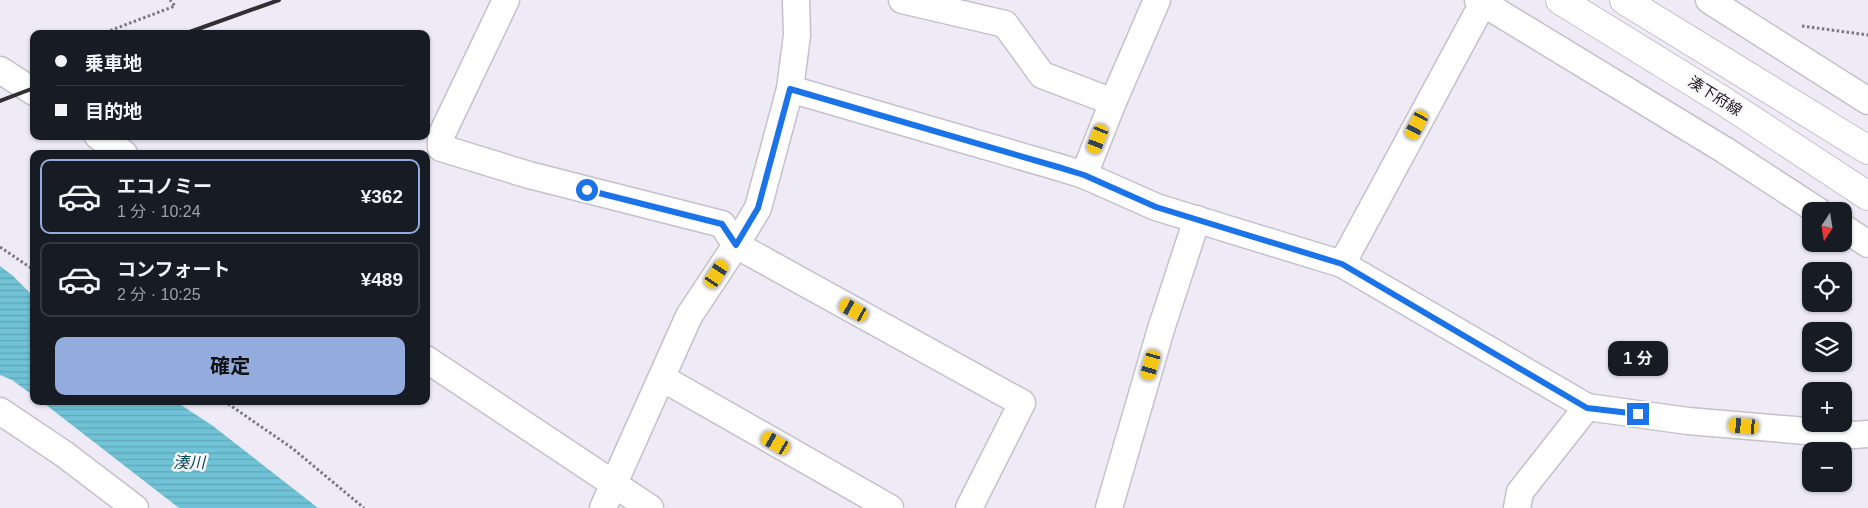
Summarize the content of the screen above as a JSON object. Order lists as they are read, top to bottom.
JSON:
{
  "streets": {
    "main road": ["湊下府線"]
  },
  "water": ["湊川"],
  "north": "bottom",
  "page": {
    "banner": ["乗車地", "目的地"],
    "list": [
      {
        "name": "エコノミー",
        "note": "1 分 · 10:24",
        "value": "¥362"
      },
      {
        "name": "コンフォート",
        "note": "2 分 · 10:25",
        "value": "¥489"
      }
    ],
    "map_buttons": ["+", "−"],
    "buttons": "確定",
    "bubble": "1 分"
  }
}
